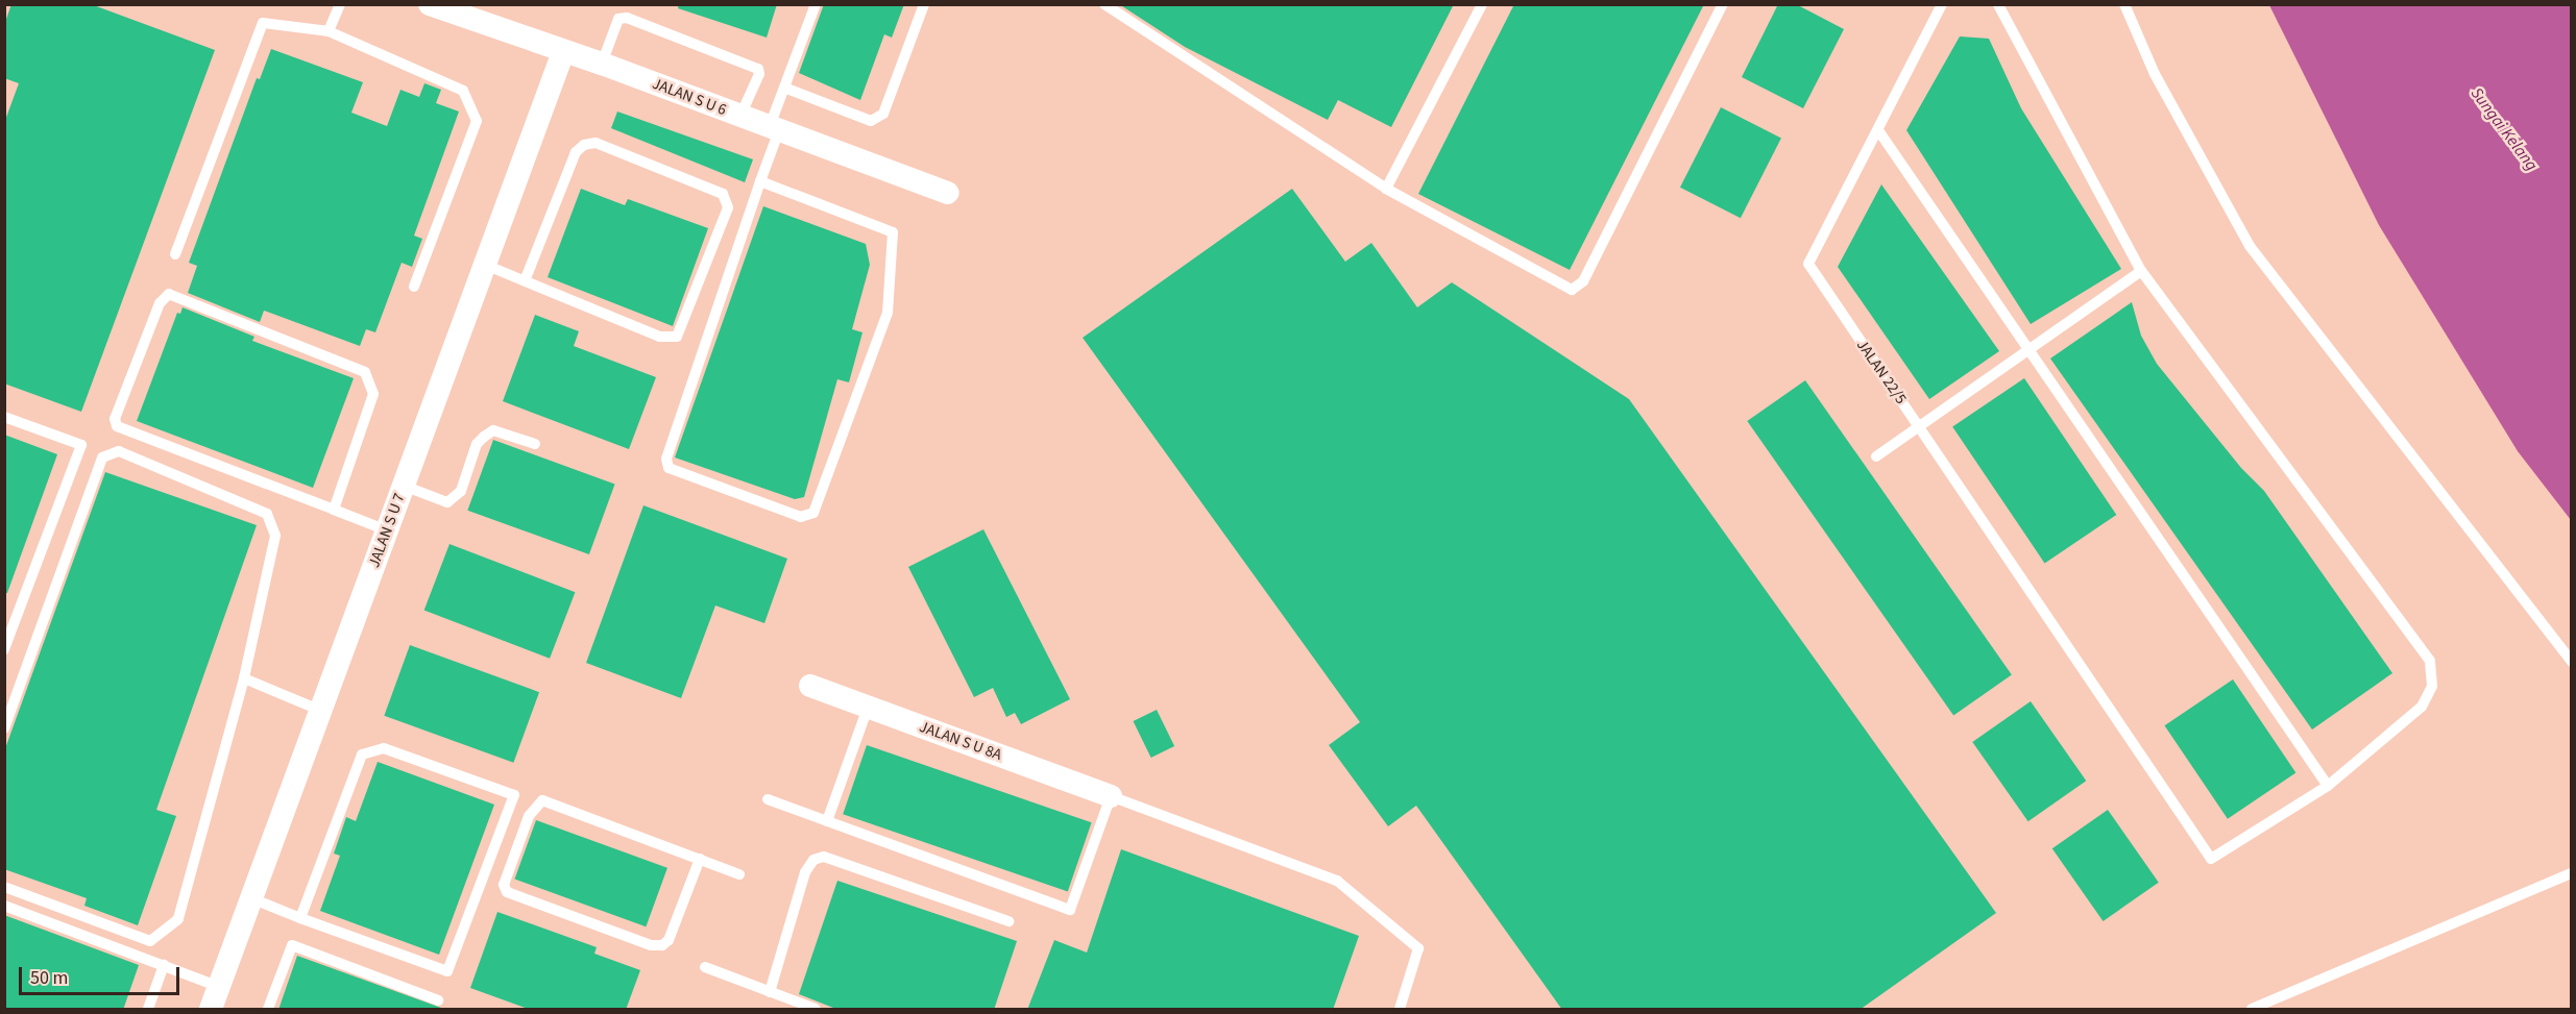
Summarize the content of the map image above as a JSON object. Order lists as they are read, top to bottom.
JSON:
{
  "streets": {
    "street": ["JALAN S U 6", "JALAN S U 7", "JALAN S U 8A"],
    "lane": ["JALAN 22/5"]
  },
  "crossings": [
    ["JALAN S U 6", "JALAN S U 7"]
  ],
  "water": ["Sungai Kelang"],
  "scale_bar": "50 m"
}
